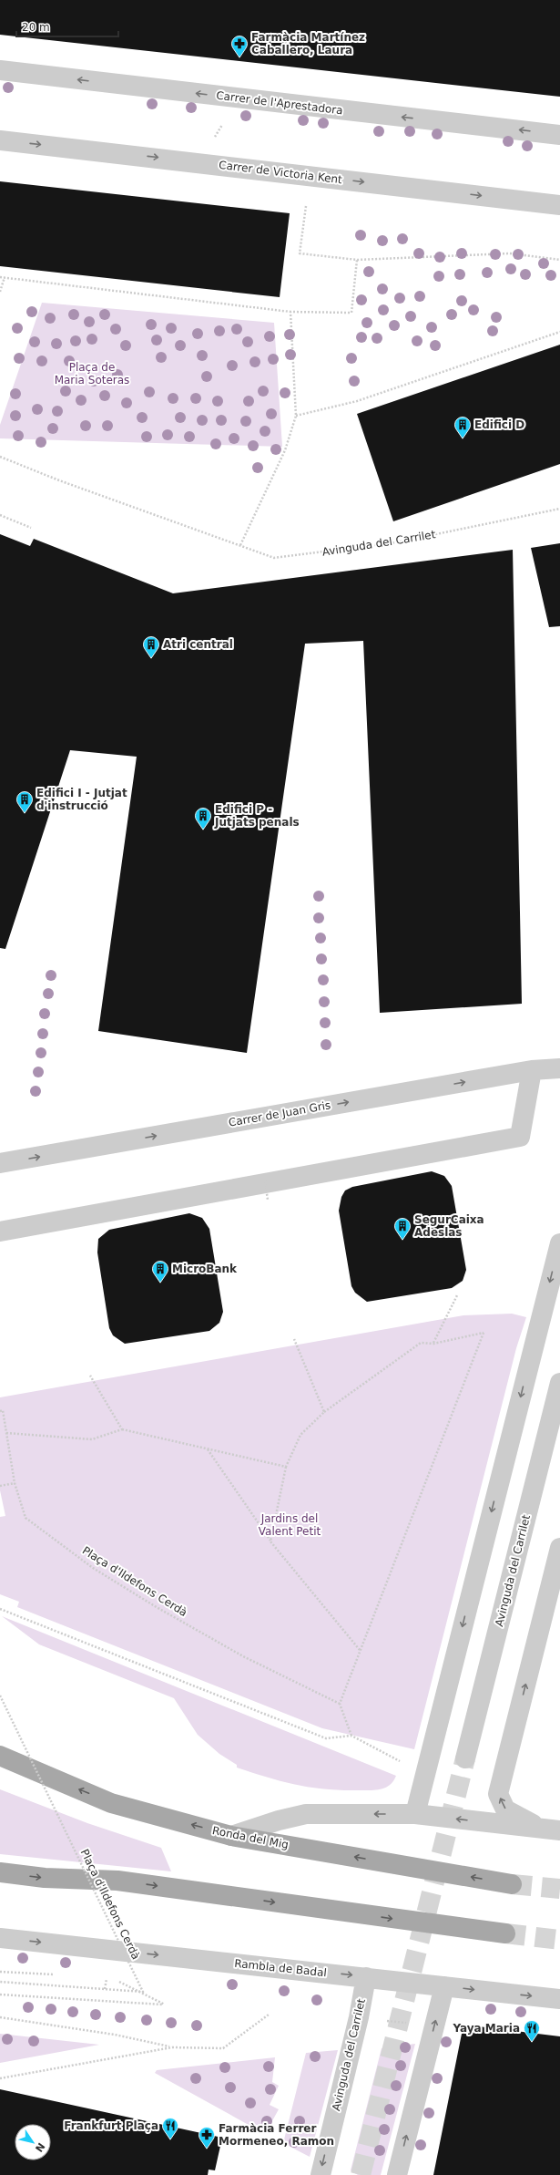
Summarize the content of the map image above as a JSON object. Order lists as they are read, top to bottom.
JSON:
{
  "streets": {
    "main road": ["Ronda del Mig"],
    "street": [
      "Carrer de l'Aprestadora",
      "Carrer de Victoria Kent",
      "Avinguda del Carrilet",
      "Carrer de Juan Gris",
      "Rambla de Badal"
    ],
    "path": ["Plaça d'Ildefons Cerdà"]
  },
  "crossings": [
    ["Avinguda del Carrilet", "Rambla de Badal"]
  ],
  "one_way": ["Carrer de l'Aprestadora", "Carrer de Victoria Kent"],
  "parks": ["Plaça de Maria Soteras", "Jardins del Valent Petit"],
  "places": {
    "pharmacy": ["Farmàcia Martínez Caballero, Laura", "Farmàcia Ferrer Mormeneo, Ramon"],
    "building": [
      "Edifici D",
      "Atri central",
      "Edifici I - Jutjat d'instrucció",
      "Edifici P - Jutjats penals",
      "SegurCaixa Adeslas",
      "MicroBank"
    ],
    "restaurant": ["Yaya Maria", "Frankfurt Plaça"]
  },
  "scale_bar": "20 m",
  "north": "bottom right"
}
